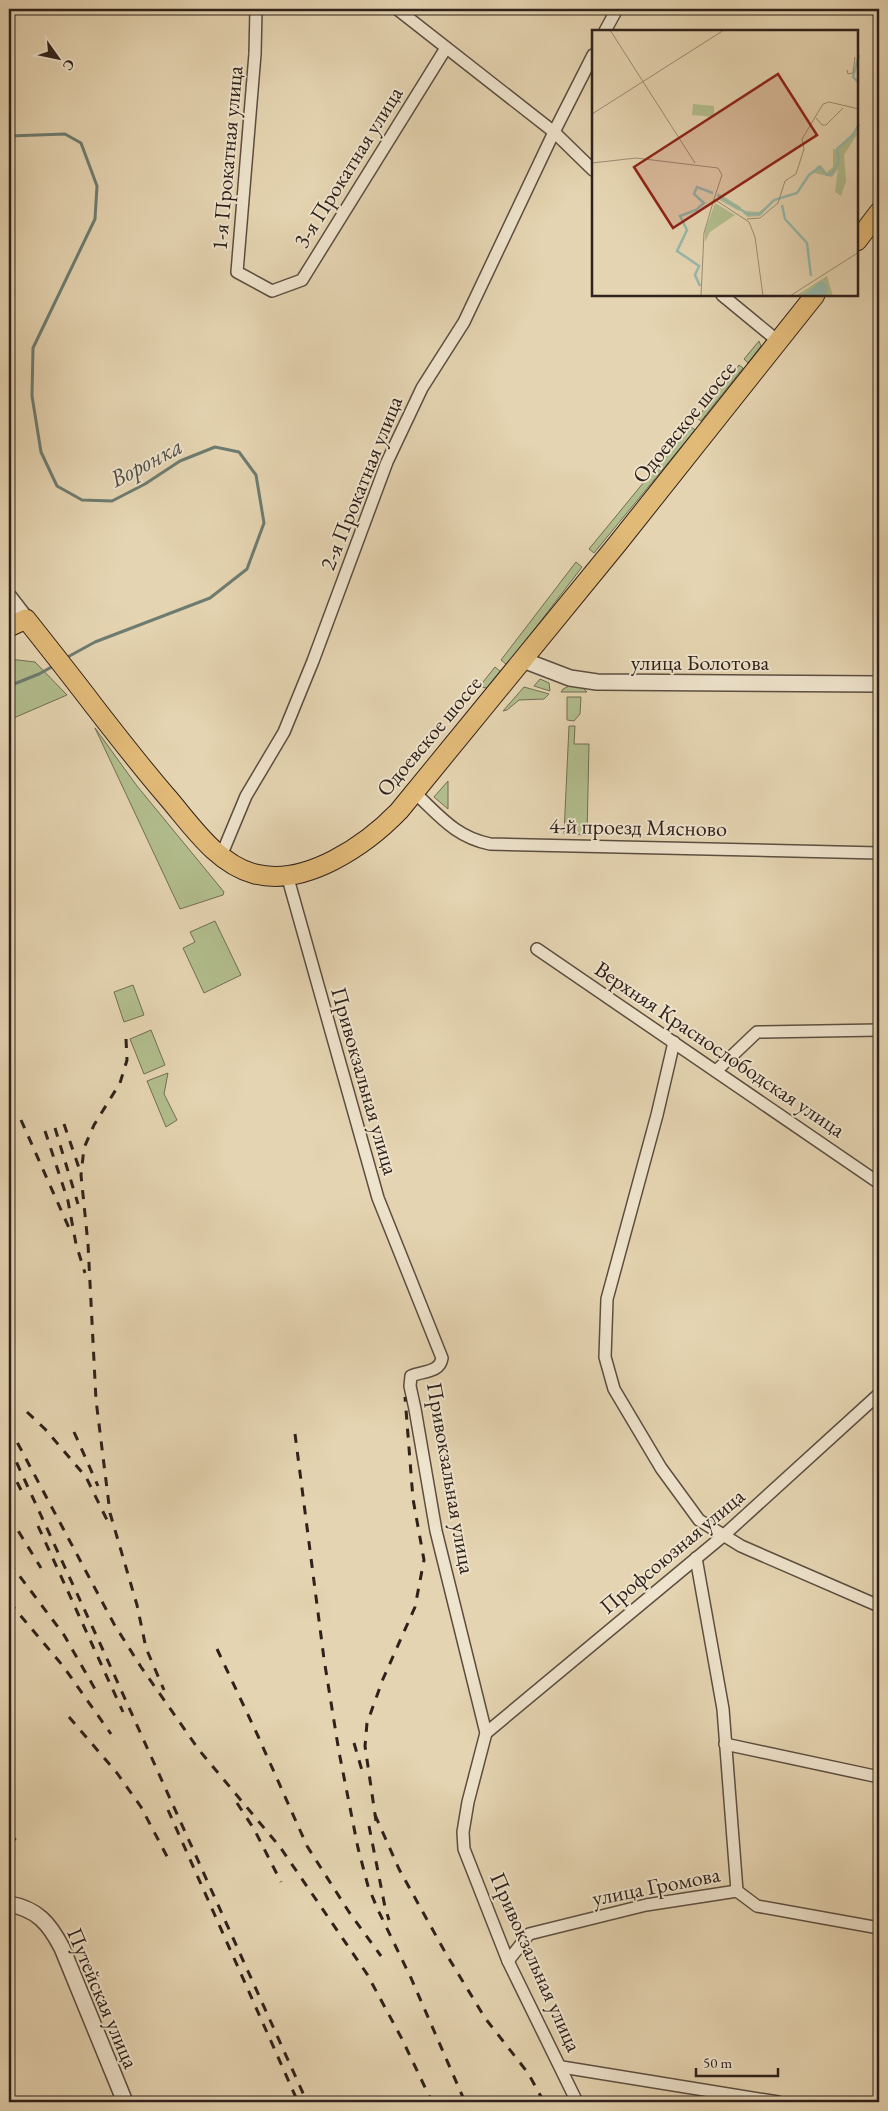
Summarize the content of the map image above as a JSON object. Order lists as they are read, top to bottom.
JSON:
{
  "streets": {
    "main road": ["Одоевское шоссе"],
    "street": [
      "1-я Прокатная улица",
      "3-я Прокатная улица",
      "2-я Прокатная улица",
      "улица Болотова",
      "4-й проезд Мясново",
      "Верхняя Краснослободская улица",
      "Привокзальная улица",
      "Профсоюзная улица",
      "улица Громова",
      "Путейская улица"
    ]
  },
  "crossings": [
    ["1-я Прокатная улица", "3-я Прокатная улица"],
    ["Одоевское шоссе", "2-я Прокатная улица"],
    ["Одоевское шоссе", "улица Болотова"],
    ["Одоевское шоссе", "4-й проезд Мясново"],
    ["Одоевское шоссе", "Привокзальная улица"],
    ["Привокзальная улица", "Профсоюзная улица"],
    ["Привокзальная улица", "улица Громова"]
  ],
  "water": ["Воронка"],
  "scale_bar": "50 m",
  "north": "bottom right"
}
